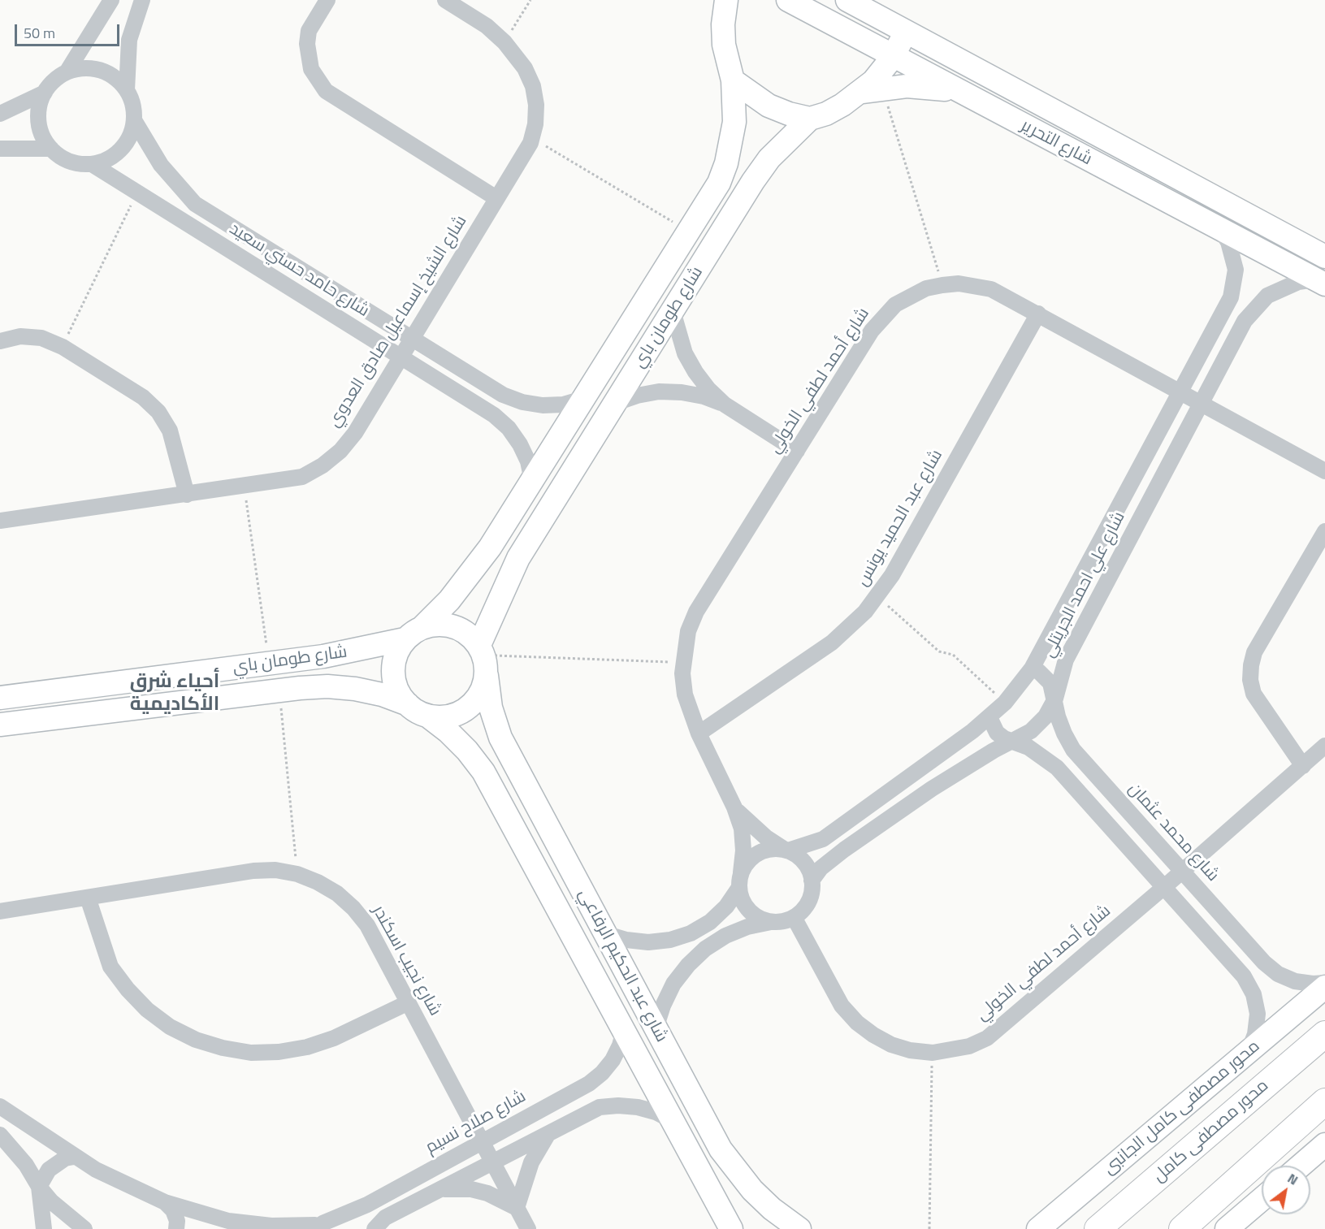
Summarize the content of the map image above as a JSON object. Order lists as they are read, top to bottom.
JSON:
{
  "streets": {
    "main road": ["محور مصطفى كامل"],
    "street": [
      "شارع التحرير",
      "شارع حامد حسني سعيد",
      "شارع طومان باي",
      "شارع الشيخ إسماعيل صادق العدوي",
      "شارع أحمد لطفي الخولي",
      "شارع عبد الحميد يونس",
      "شارع علي احمد الجريتلي",
      "شارع محمد عثمان",
      "شارع نجيب اسكندر",
      "شارع عبد الحكيم الرفاعي",
      "محور مصطفى كامل الجانبى",
      "شارع صلاح نسيم"
    ]
  },
  "crossings": [
    ["شارع التحرير", "شارع طومان باي"],
    ["شارع التحرير", "شارع علي احمد الجريتلي"],
    ["شارع حامد حسني سعيد", "شارع طومان باي"],
    ["شارع حامد حسني سعيد", "شارع الشيخ إسماعيل صادق العدوي"],
    ["شارع طومان باي", "شارع عبد الحكيم الرفاعي"],
    ["شارع أحمد لطفي الخولي", "شارع عبد الحميد يونس"],
    ["شارع أحمد لطفي الخولي", "شارع علي احمد الجريتلي"],
    ["شارع أحمد لطفي الخولي", "شارع محمد عثمان"],
    ["شارع علي احمد الجريتلي", "شارع محمد عثمان"],
    ["شارع نجيب اسكندر", "شارع صلاح نسيم"],
    ["شارع عبد الحكيم الرفاعي", "شارع صلاح نسيم"]
  ],
  "districts": ["أحياء شرق الأكاديمية"],
  "scale_bar": "50 m",
  "north": "top right"
}
